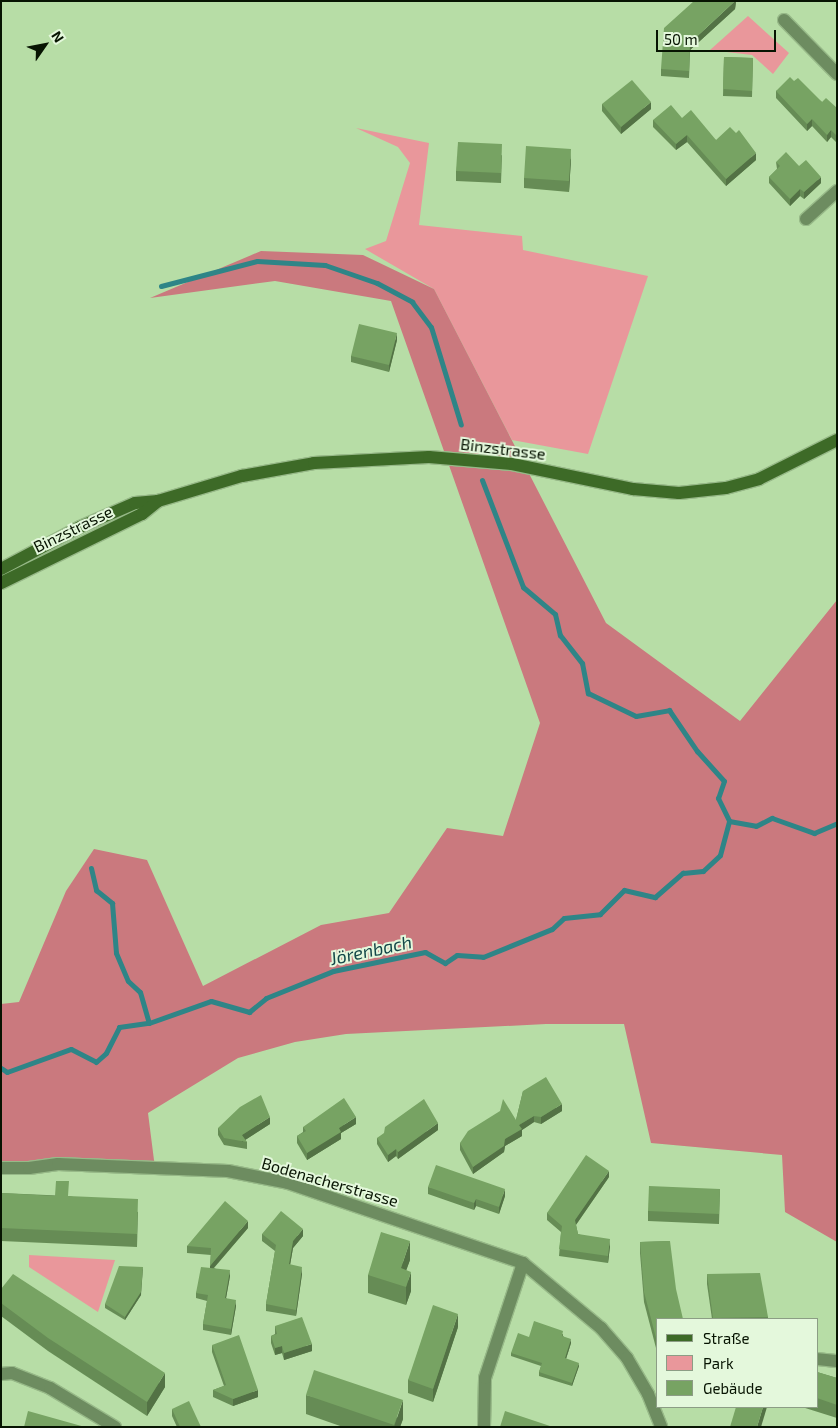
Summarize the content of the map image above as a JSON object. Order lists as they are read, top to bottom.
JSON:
{
  "streets": {
    "main road": ["Binzstrasse"],
    "street": ["Bodenacherstrasse"]
  },
  "water": ["Jörenbach"],
  "legend": ["Straße", "Park", "Gebäude"],
  "scale_bar": "50 m",
  "north": "top right"
}
